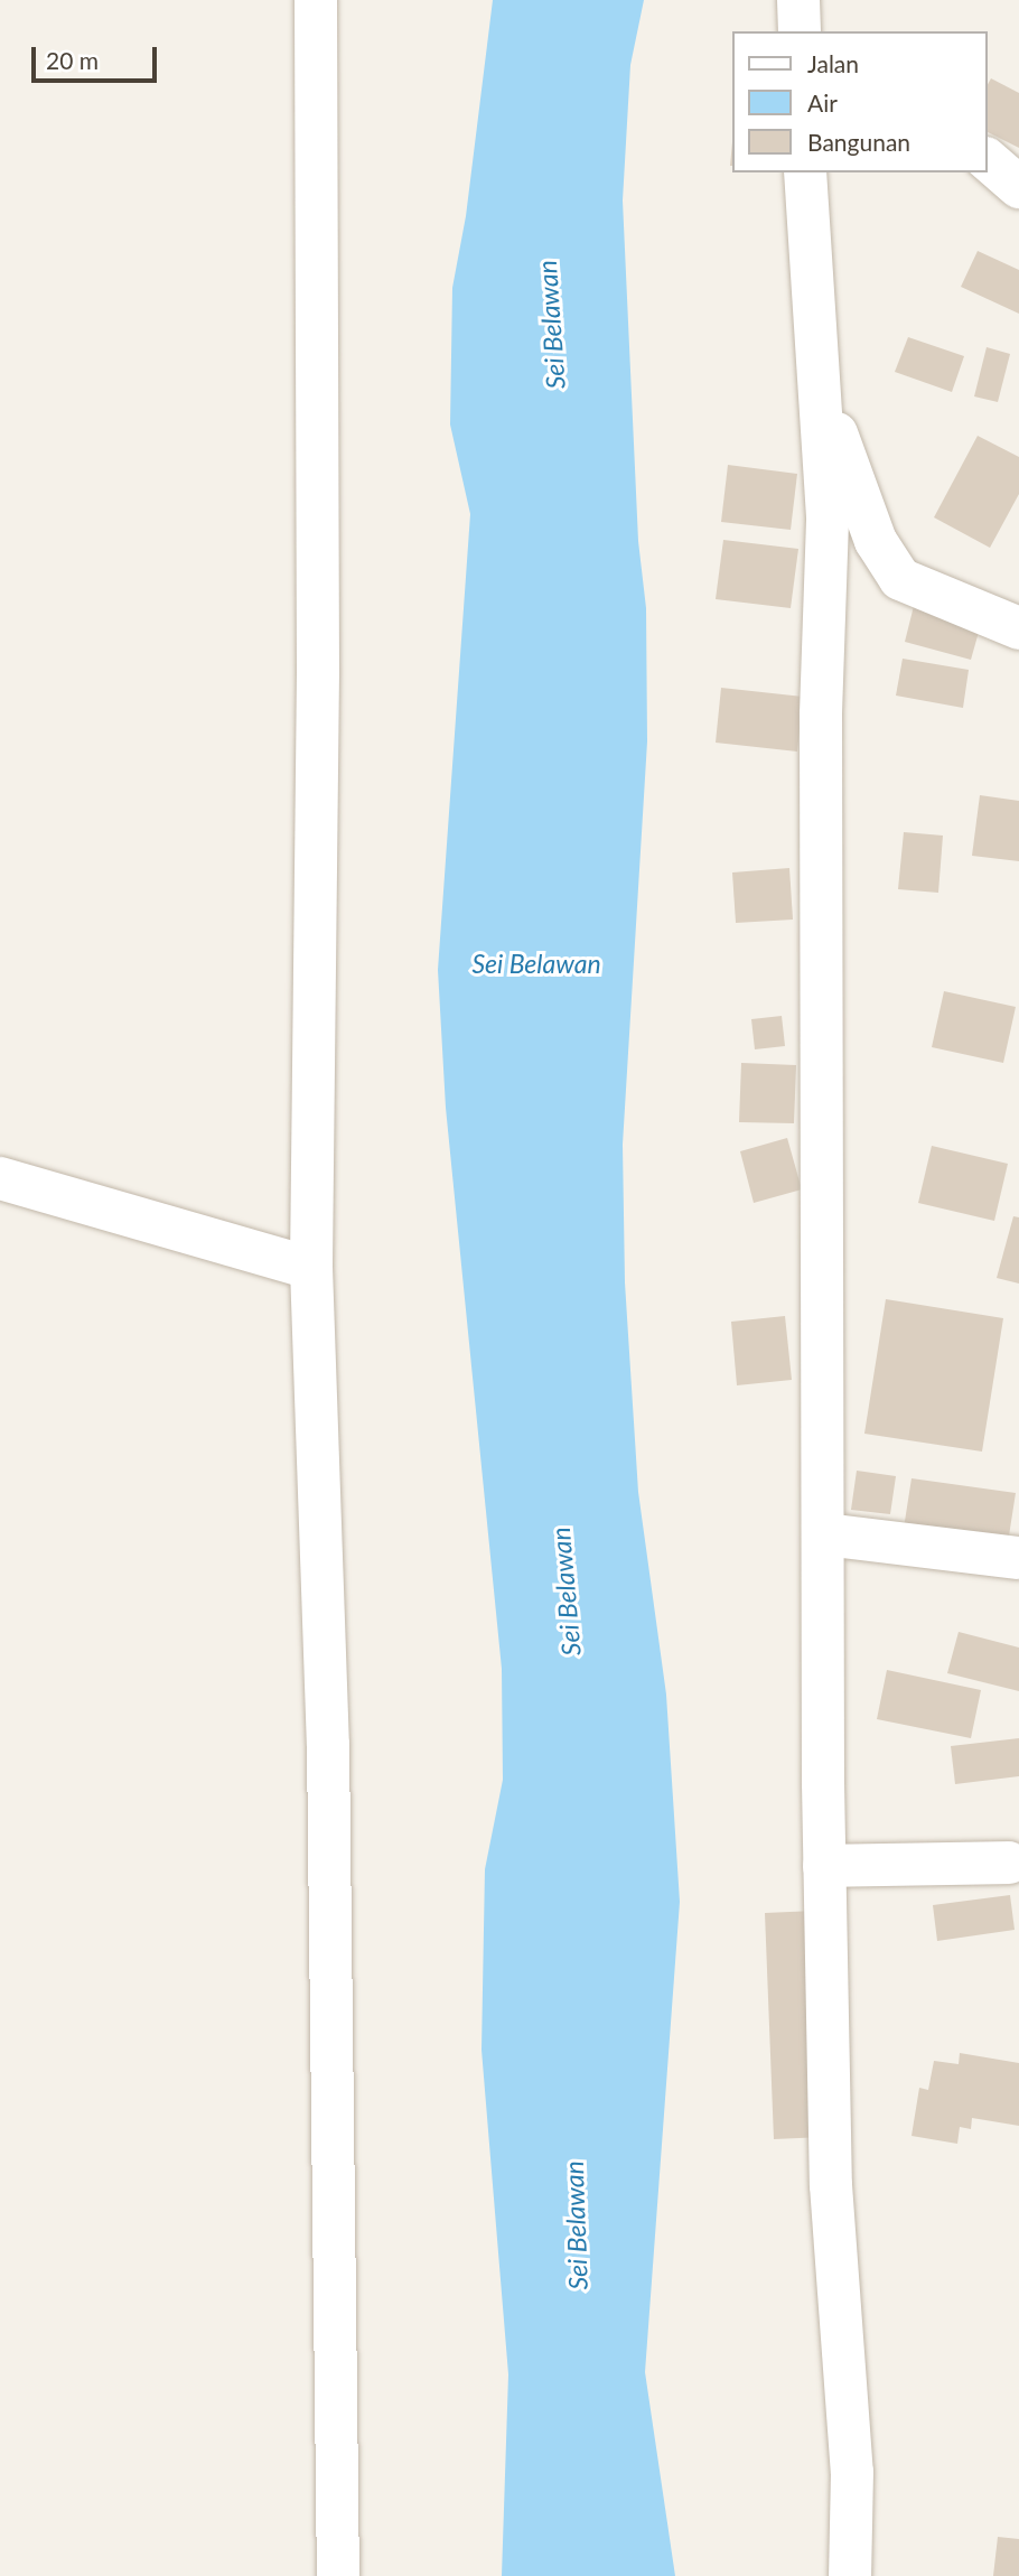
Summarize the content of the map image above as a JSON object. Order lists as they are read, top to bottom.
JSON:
{
  "water": ["Sei Belawan"],
  "legend": ["Jalan", "Air", "Bangunan"],
  "scale_bar": "20 m"
}
